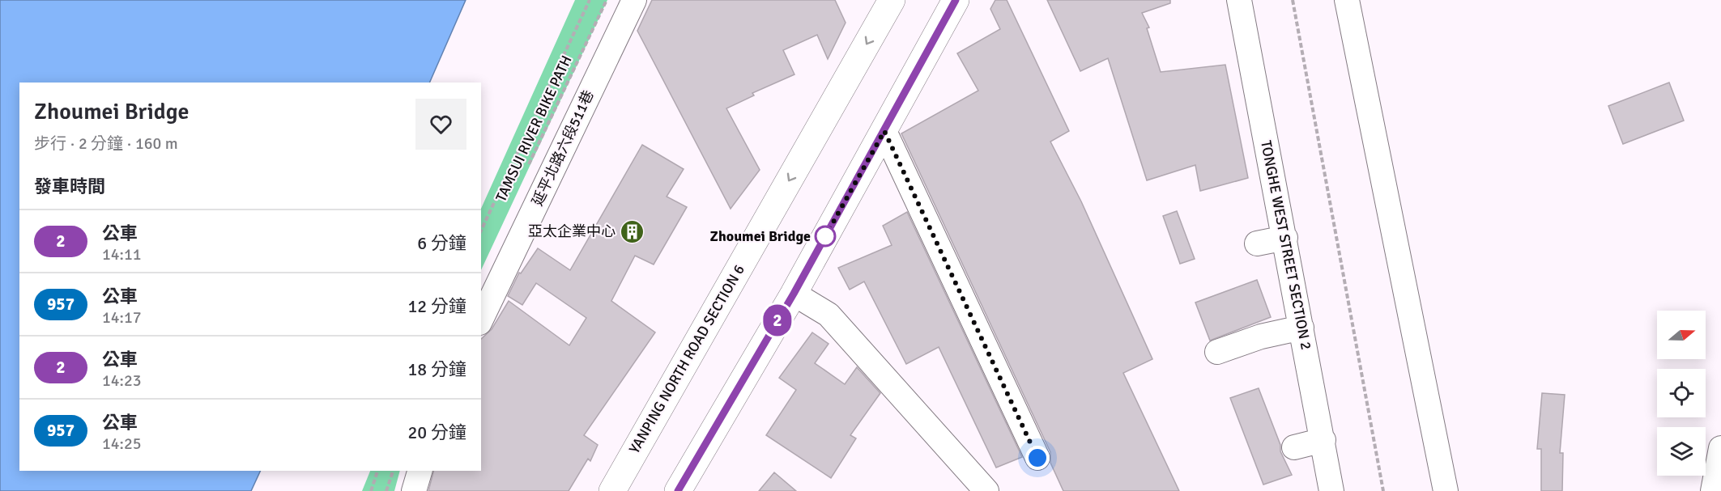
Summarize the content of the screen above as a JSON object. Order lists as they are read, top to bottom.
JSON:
{
  "streets": {
    "main road": ["YANPING NORTH ROAD SECTION 6"],
    "street": ["延平北路六段511巷", "TONGHE WEST STREET SECTION 2"],
    "path": ["TAMSUI RIVER BIKE PATH"]
  },
  "places": {
    "building": ["亞太企業中心"],
    "other": ["Zhoumei Bridge"]
  },
  "lines": ["bus line 2"],
  "north": "right",
  "page": {
    "on_map": "2",
    "heading": [
      ["Zhoumei Bridge", "步行 · 2 分鐘 · 160 m"],
      "發車時間"
    ],
    "list": [
      {
        "mark": "2",
        "name": "公車",
        "note": "14:11",
        "value": "6 分鐘"
      },
      {
        "mark": "957",
        "name": "公車",
        "note": "14:17",
        "value": "12 分鐘"
      },
      {
        "mark": "2",
        "name": "公車",
        "note": "14:23",
        "value": "18 分鐘"
      },
      {
        "mark": "957",
        "name": "公車",
        "note": "14:25",
        "value": "20 分鐘"
      }
    ]
  }
}
